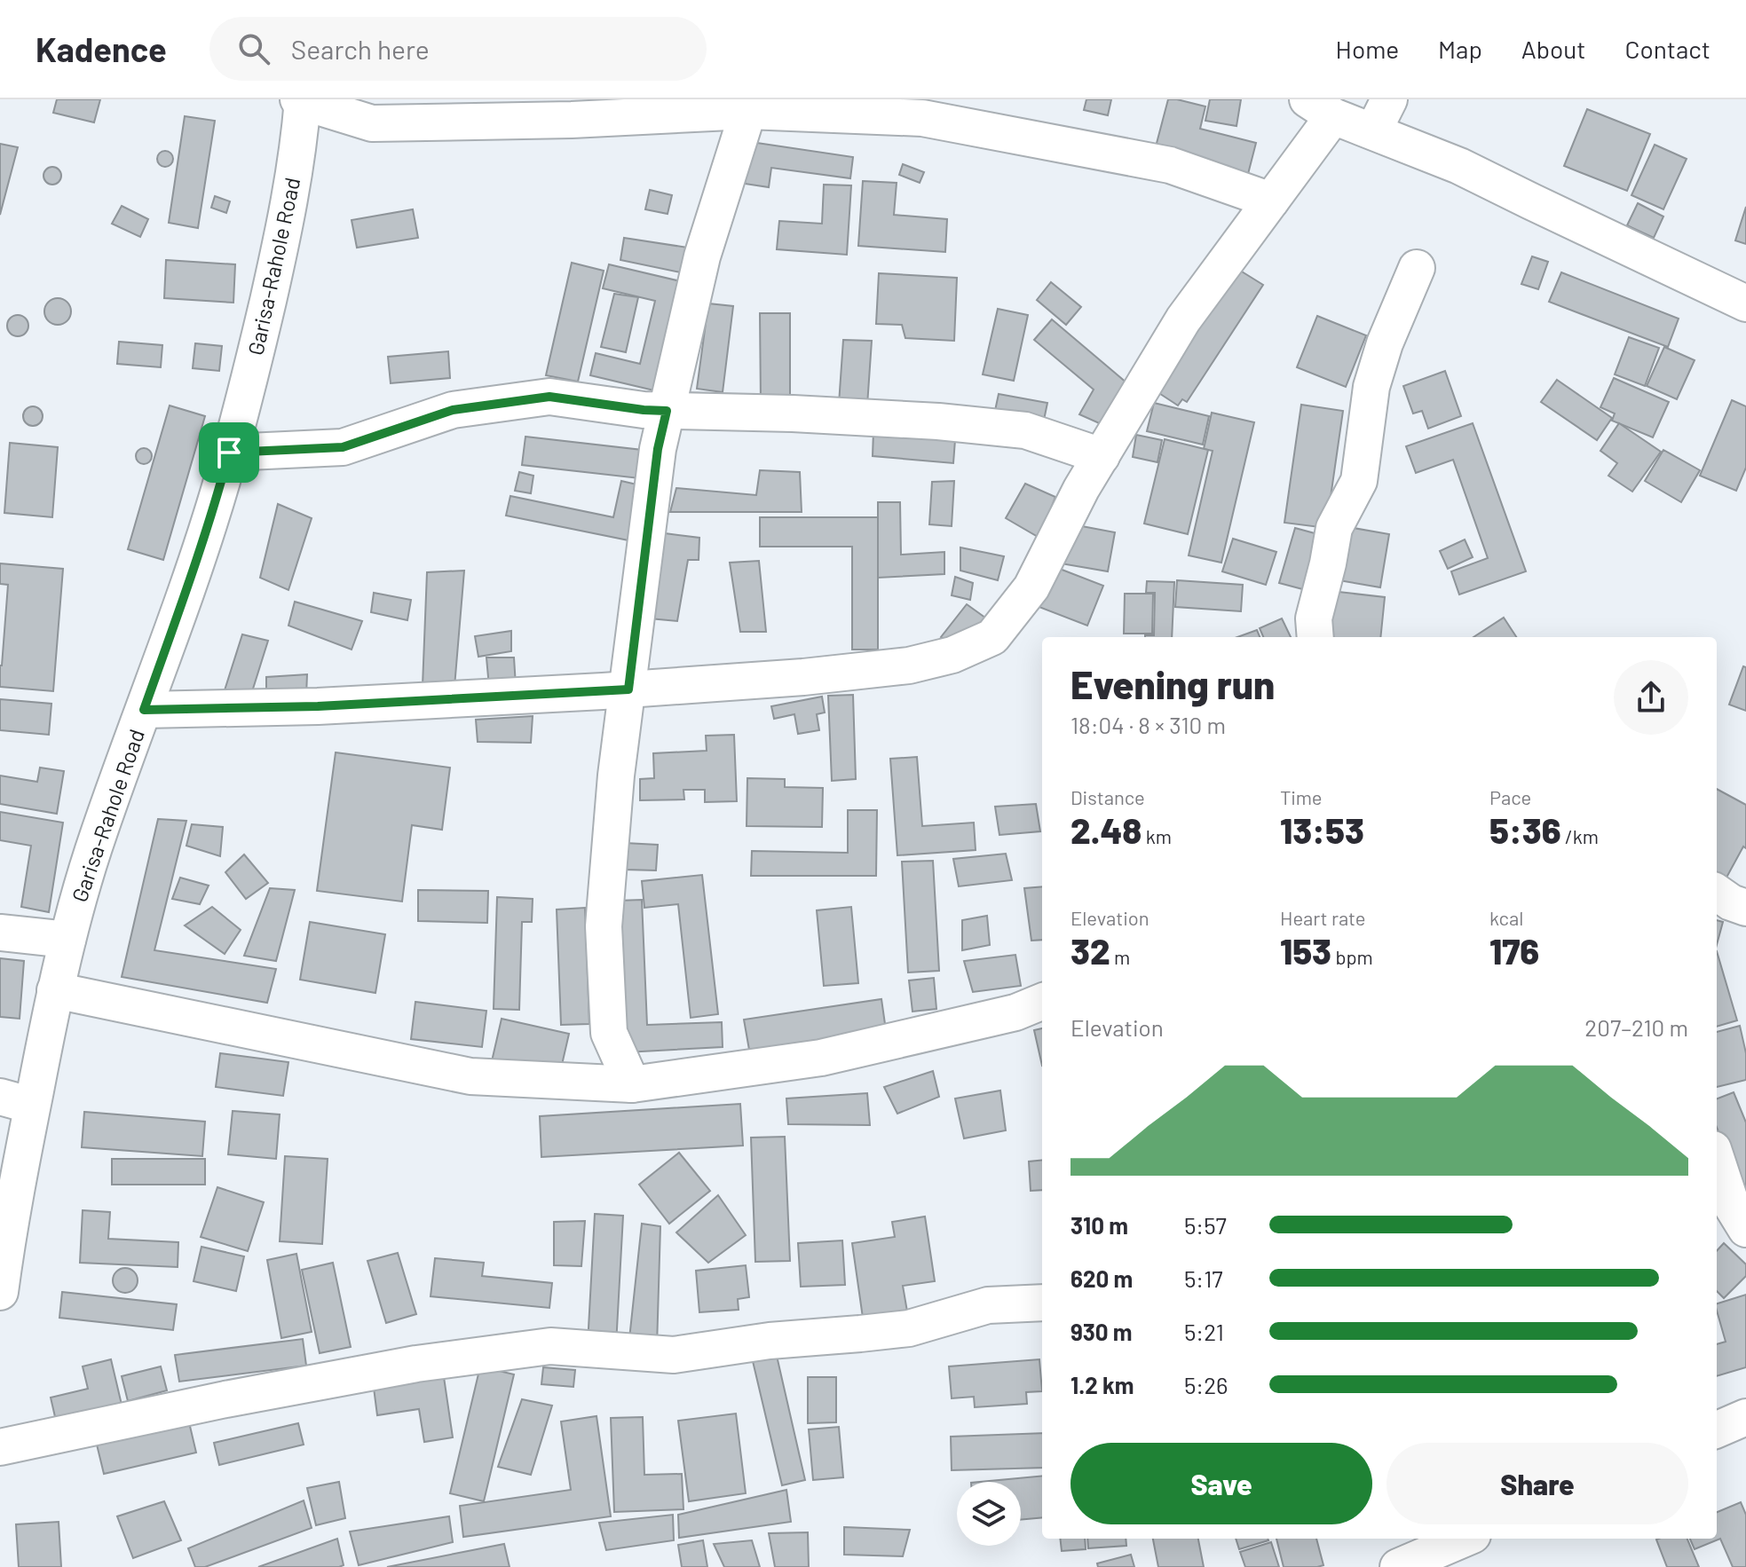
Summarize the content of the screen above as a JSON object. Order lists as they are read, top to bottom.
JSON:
{
  "streets": {
    "street": ["Garisa-Rahole Road"]
  },
  "page": {
    "header": "Kadence",
    "search": "Search here",
    "nav": [
      "Home",
      "Map",
      "About",
      "Contact"
    ],
    "heading": ["Evening run", "18:04 · 8 × 310 m"],
    "stats": [
      ["Distance", "2.48 km"],
      ["Time", "13:53"],
      ["Pace", "5:36 /km"],
      ["Elevation", "32 m"],
      ["Heart rate", "153 bpm"],
      ["kcal", "176"]
    ],
    "chart": ["Elevation", "207–210 m"],
    "list": [
      {
        "name": "310 m",
        "note": "5:57"
      },
      {
        "name": "620 m",
        "note": "5:17"
      },
      {
        "name": "930 m",
        "note": "5:21"
      },
      {
        "name": "1.2 km",
        "note": "5:26"
      }
    ],
    "buttons": ["Save", "Share"]
  }
}
